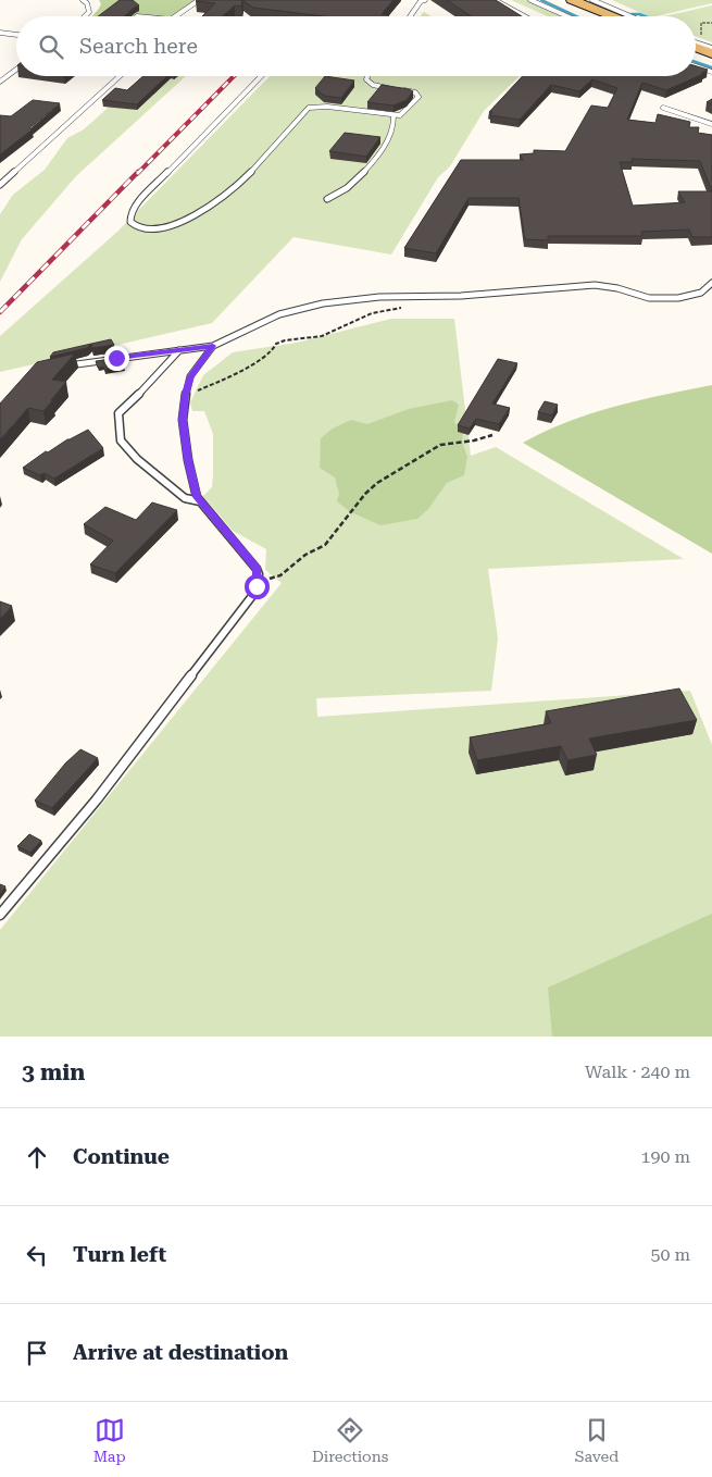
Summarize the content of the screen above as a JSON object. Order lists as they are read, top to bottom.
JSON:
{
  "page": {
    "search": "Search here",
    "heading": ["3 min", "Walk · 240 m"],
    "list": [
      ["Continue", "190 m"],
      ["Turn left", "50 m"],
      "Arrive at destination"
    ],
    "nav": ["Map", "Directions", "Saved"]
  }
}
